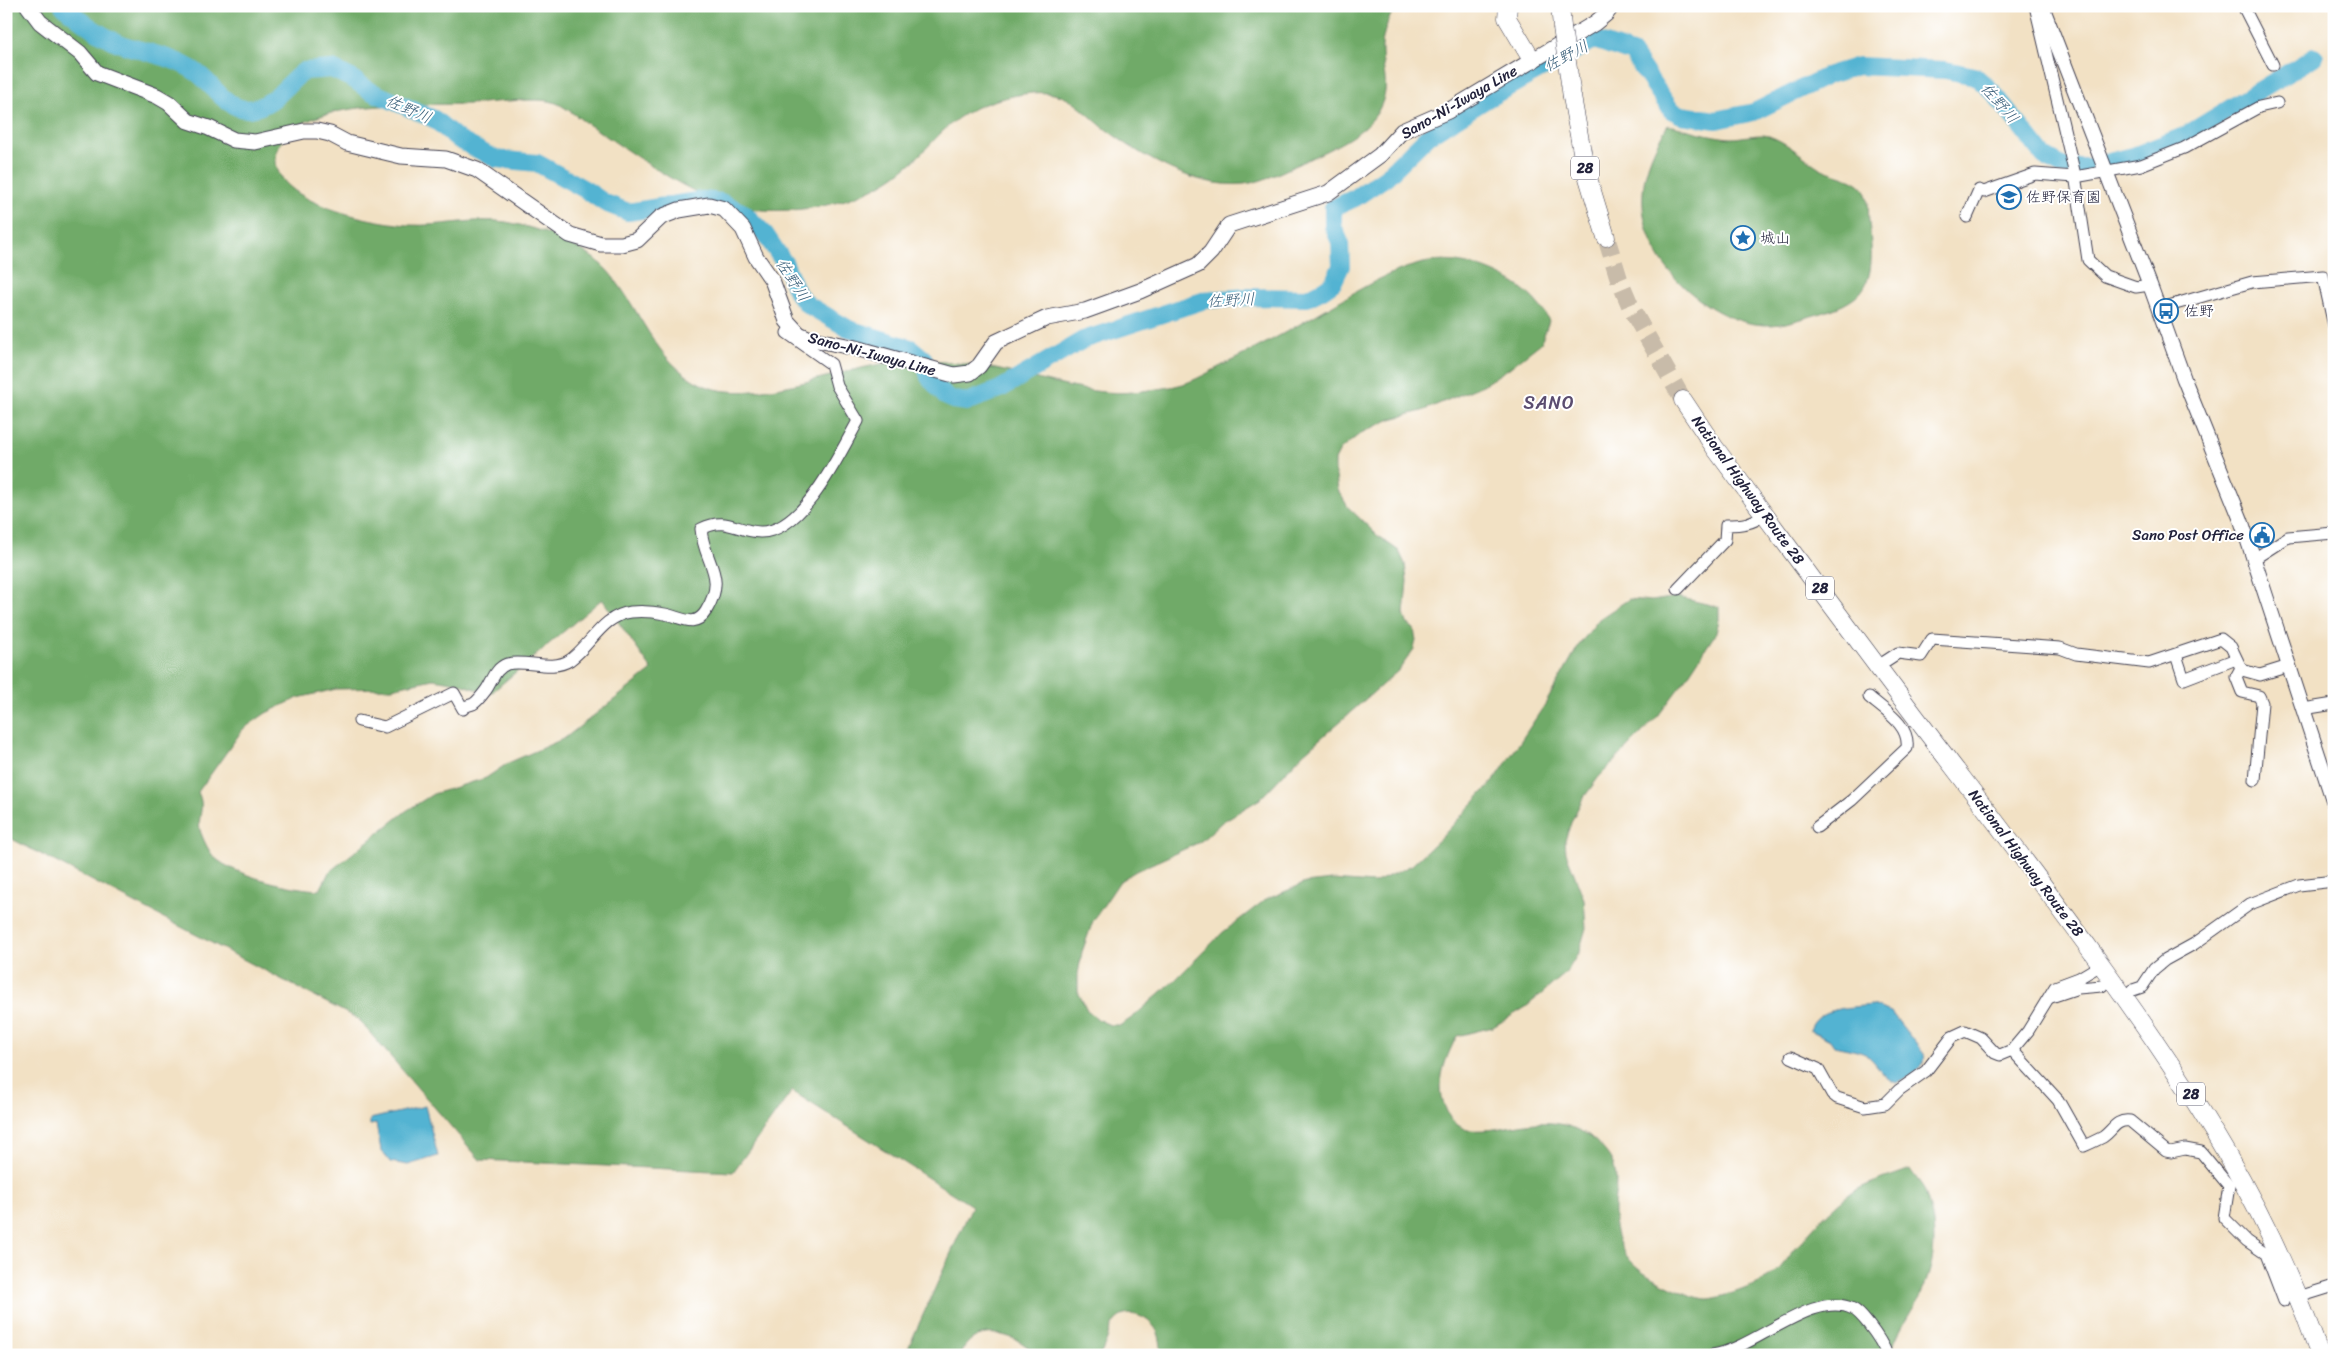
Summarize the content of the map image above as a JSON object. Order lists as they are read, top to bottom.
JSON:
{
  "streets": {
    "highway": ["28", "National Highway Route 28"],
    "main road": ["Sano-Ni-Iwaya Line"]
  },
  "districts": ["SANO"],
  "water": ["佐野川"],
  "places": {
    "school or university": ["佐野保育園"],
    "place": ["城山"],
    "bus stop": ["佐野"],
    "public building": ["Sano Post Office"]
  }
}
